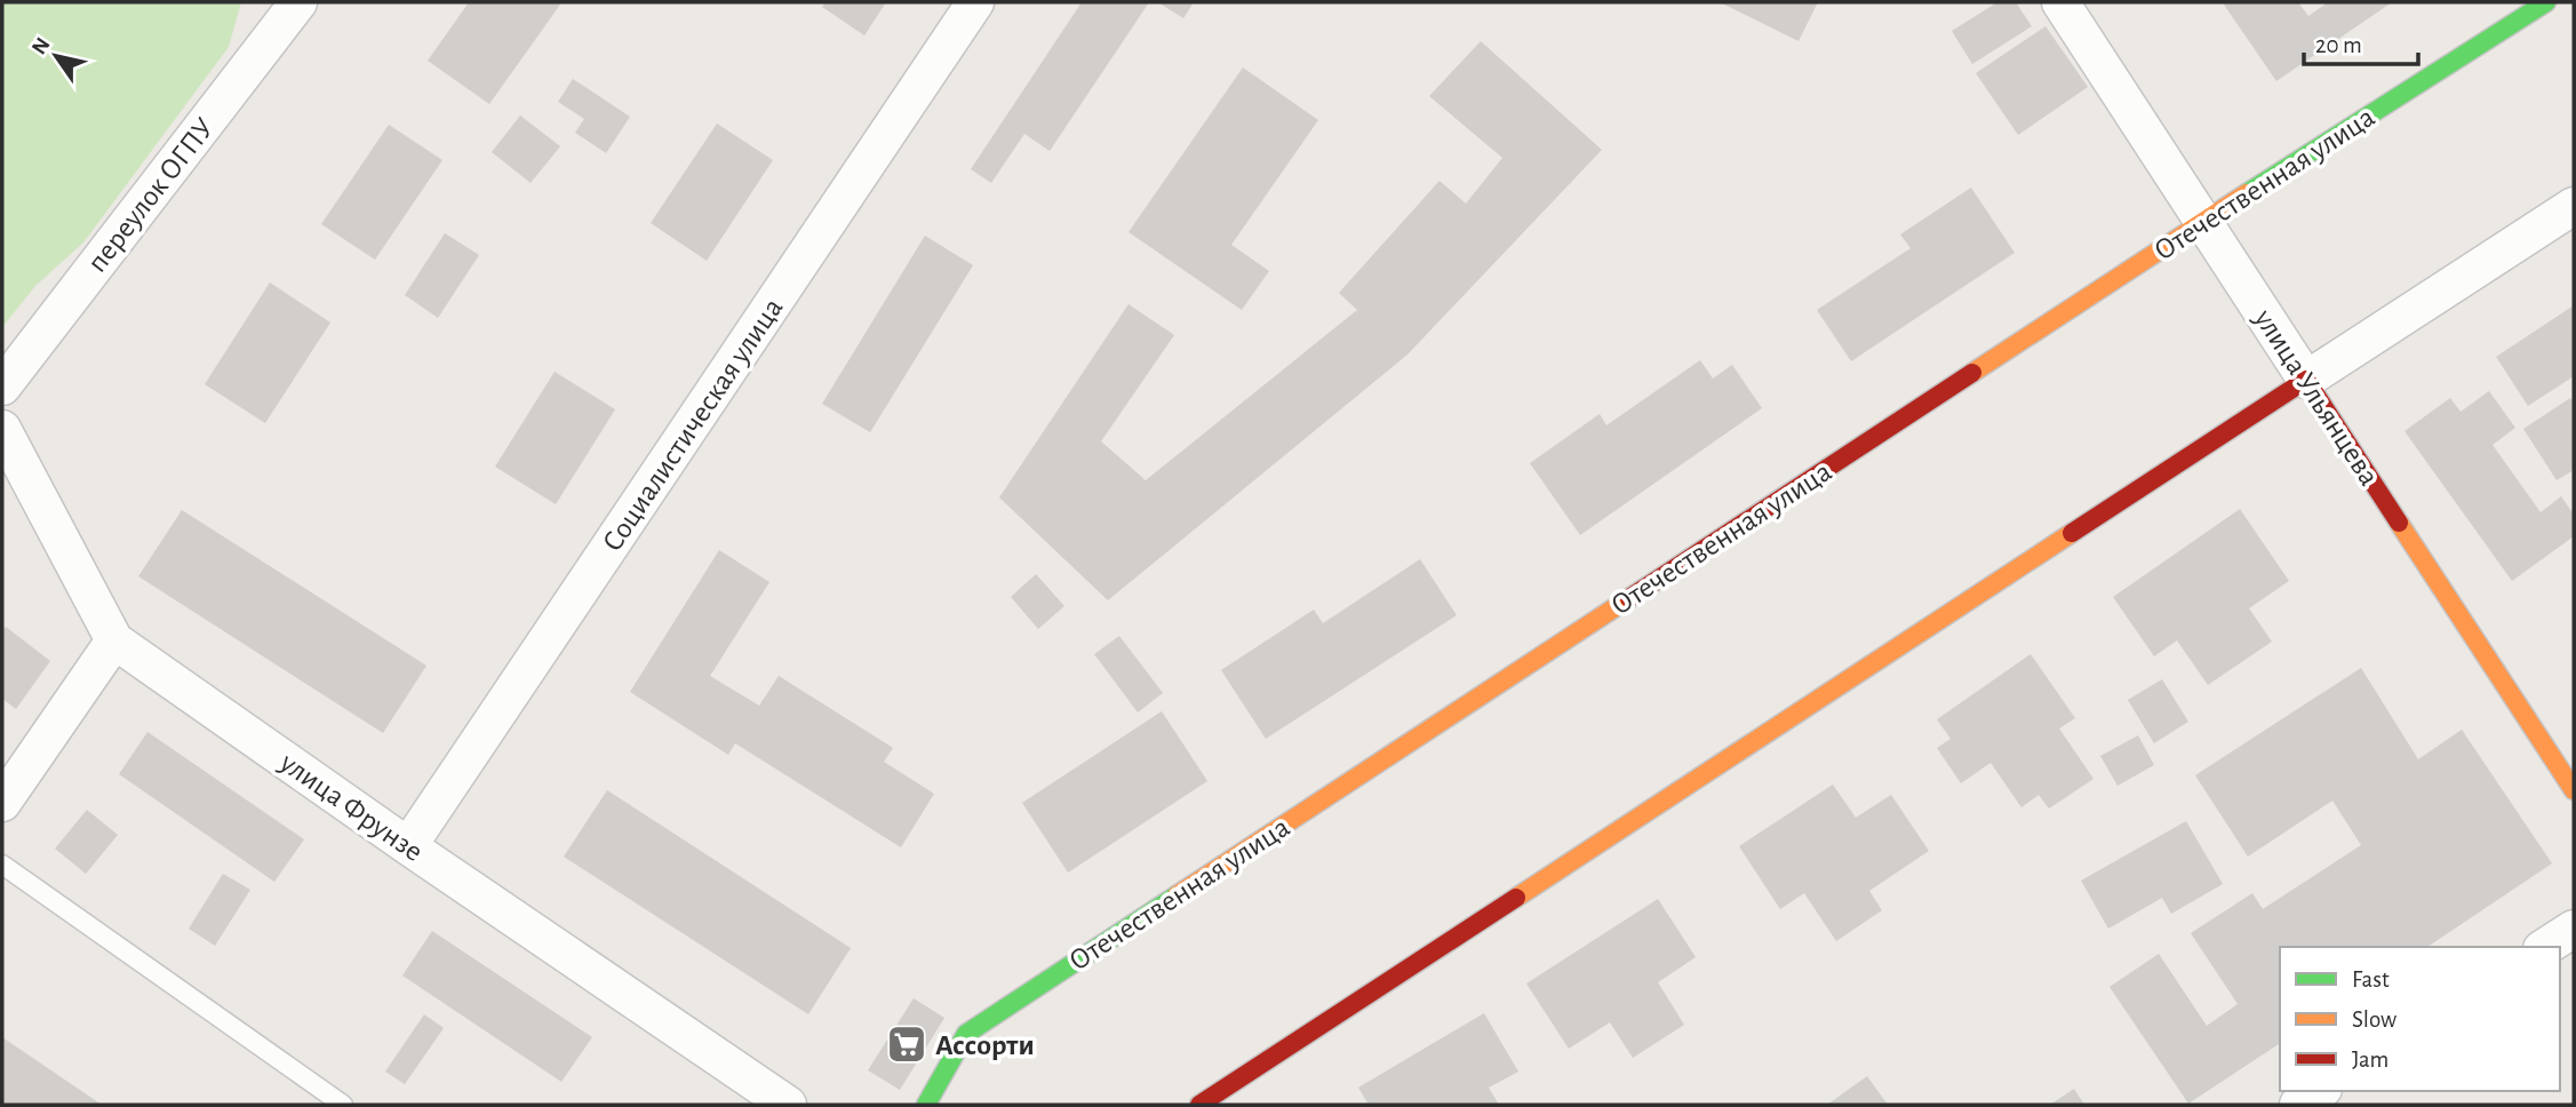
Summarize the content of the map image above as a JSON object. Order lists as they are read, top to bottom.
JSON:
{
  "streets": {
    "street": [
      "Отечественная улица",
      "переулок ОГПУ",
      "улица Ульянцева",
      "Социалистическая улица",
      "улица Фрунзе"
    ]
  },
  "crossings": [
    ["Отечественная улица", "улица Ульянцева"],
    ["Социалистическая улица", "улица Фрунзе"]
  ],
  "places": {
    "supermarket": ["Ассорти"]
  },
  "legend": ["Fast", "Slow", "Jam"],
  "scale_bar": "20 m",
  "north": "top left"
}
